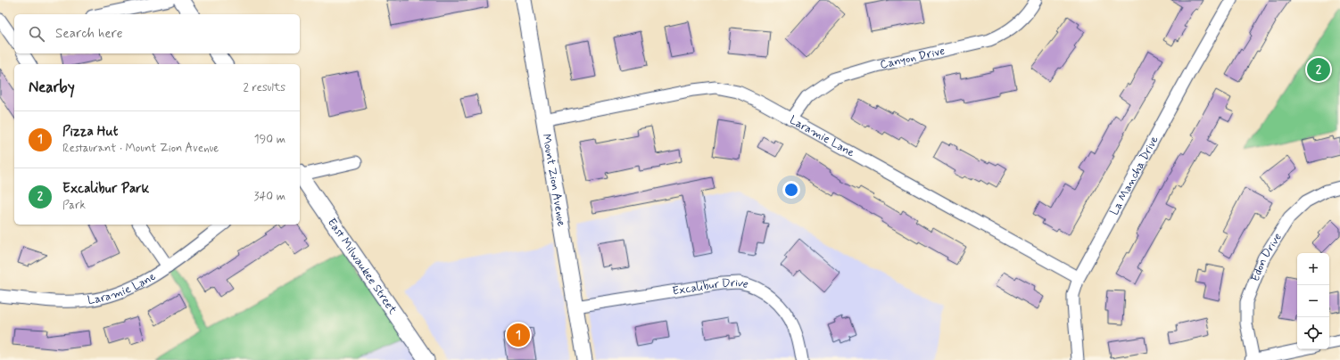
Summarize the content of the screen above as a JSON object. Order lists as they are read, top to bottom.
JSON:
{
  "streets": {
    "main road": ["Mount Zion Avenue", "East Milwaukee Street"],
    "street": [
      "Canyon Drive",
      "Laramie Lane",
      "La Mancha Drive",
      "Edon Drive",
      "Excalibur Drive"
    ]
  },
  "crossings": [
    ["Canyon Drive", "Laramie Lane"],
    ["Laramie Lane", "La Mancha Drive"],
    ["Laramie Lane", "Mount Zion Avenue"],
    ["Mount Zion Avenue", "Excalibur Drive"]
  ],
  "page": {
    "search": "Search here",
    "pins": ["2", "1"],
    "heading": ["Nearby", "2 results"],
    "list": [
      {
        "mark": "1",
        "name": "Pizza Hut",
        "note": "Restaurant · Mount Zion Avenue",
        "value": "190 m"
      },
      {
        "mark": "2",
        "name": "Excalibur Park",
        "note": "Park",
        "value": "340 m"
      }
    ],
    "map_buttons": ["+", "−"]
  }
}
